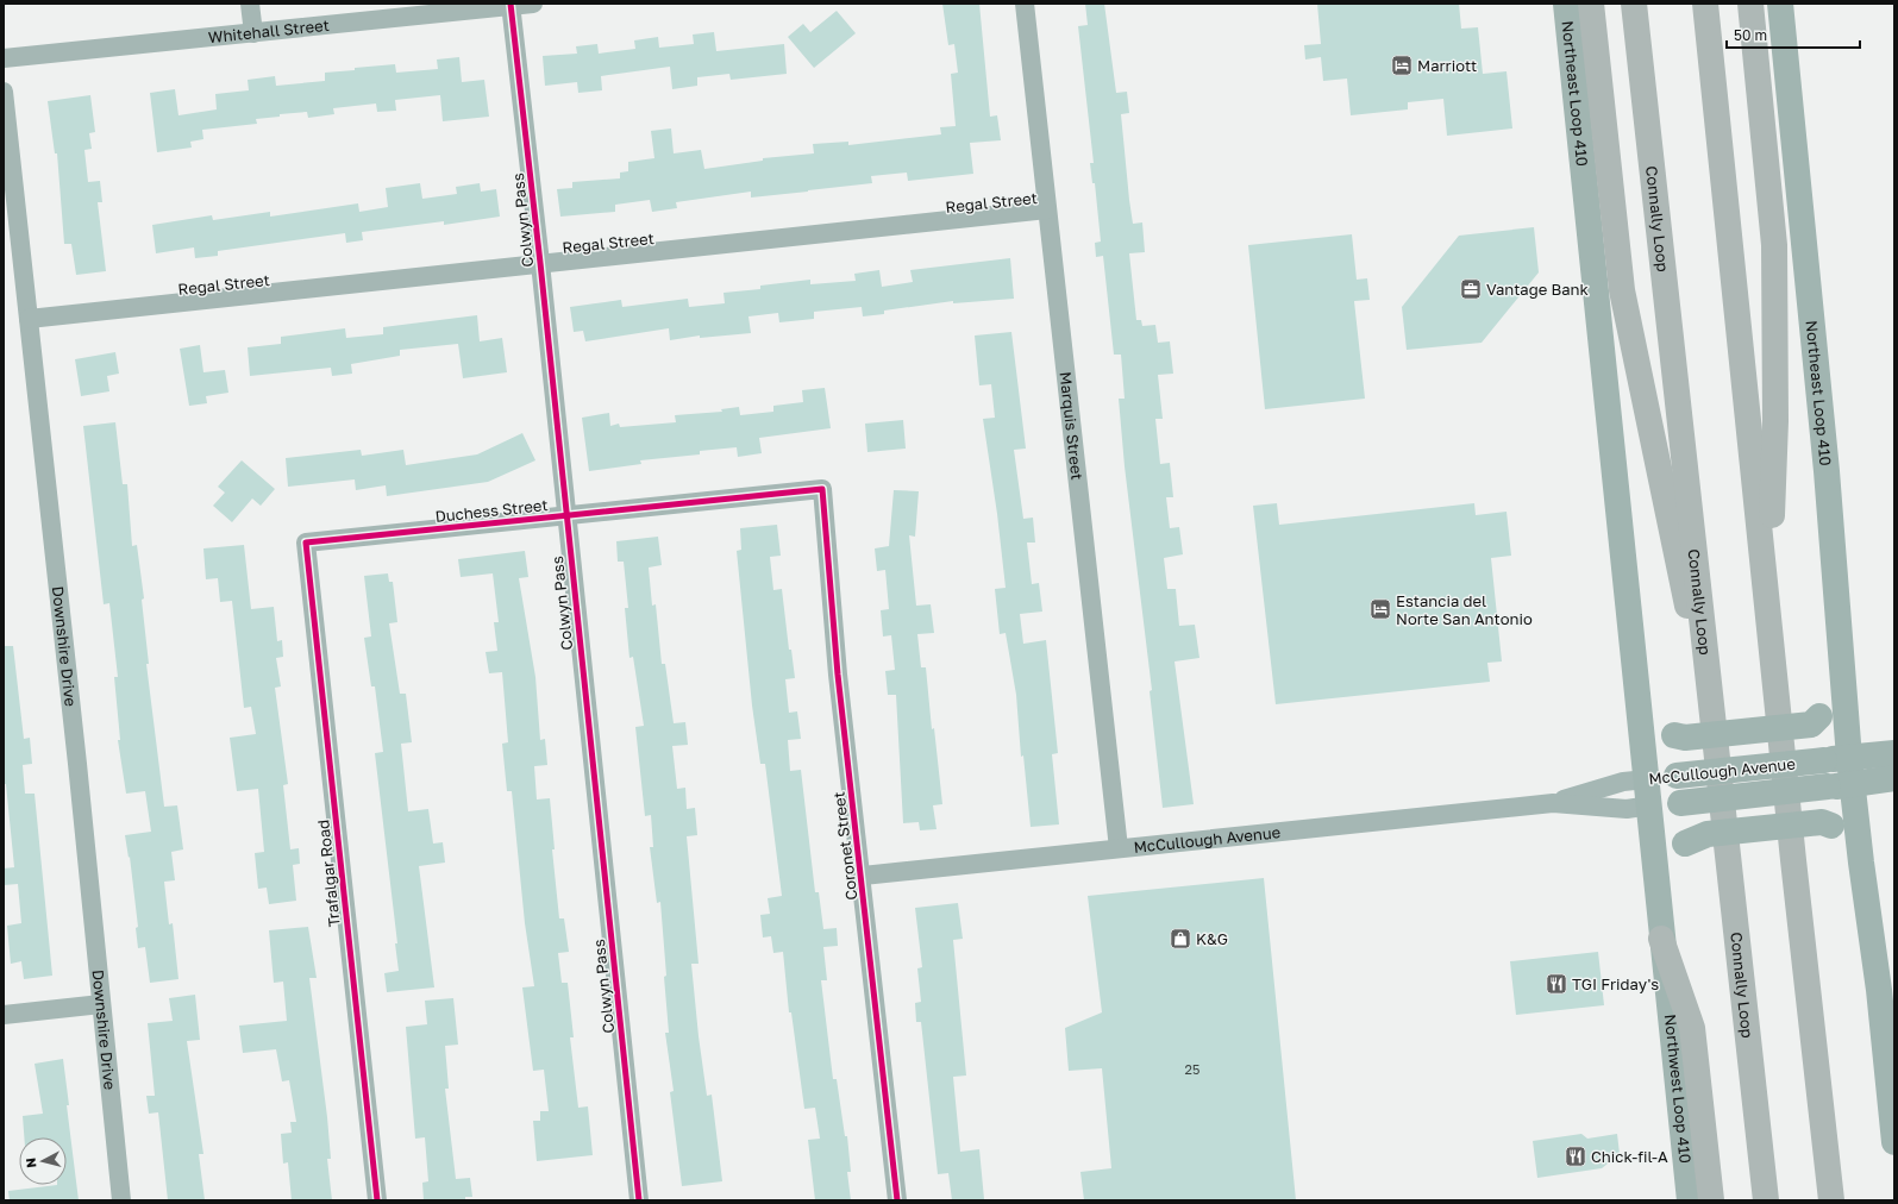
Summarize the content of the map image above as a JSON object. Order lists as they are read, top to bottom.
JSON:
{
  "streets": {
    "highway": ["Connally Loop"],
    "main road": ["Northeast Loop 410", "McCullough Avenue", "Northwest Loop 410"],
    "street": [
      "Whitehall Street",
      "Regal Street",
      "Colwyn Pass",
      "Marquis Street",
      "Duchess Street",
      "Downshire Drive",
      "Coronet Street",
      "Trafalgar Road"
    ]
  },
  "crossings": [
    ["Whitehall Street", "Colwyn Pass"],
    ["Northeast Loop 410", "McCullough Avenue"],
    ["Northeast Loop 410", "Northwest Loop 410"],
    ["Regal Street", "Colwyn Pass"],
    ["Regal Street", "Marquis Street"],
    ["Regal Street", "Downshire Drive"],
    ["Colwyn Pass", "Duchess Street"],
    ["Marquis Street", "McCullough Avenue"],
    ["Duchess Street", "Coronet Street"],
    ["Duchess Street", "Trafalgar Road"],
    ["McCullough Avenue", "Coronet Street"],
    ["McCullough Avenue", "Northwest Loop 410"]
  ],
  "places": {
    "hotel": ["Marriott", "Estancia del Norte San Antonio"],
    "office": ["Vantage Bank"],
    "shop": ["K&G"],
    "restaurant": ["TGI Friday's", "Chick-fil-A"]
  },
  "house_numbers": ["25"],
  "scale_bar": "50 m",
  "north": "left"
}
